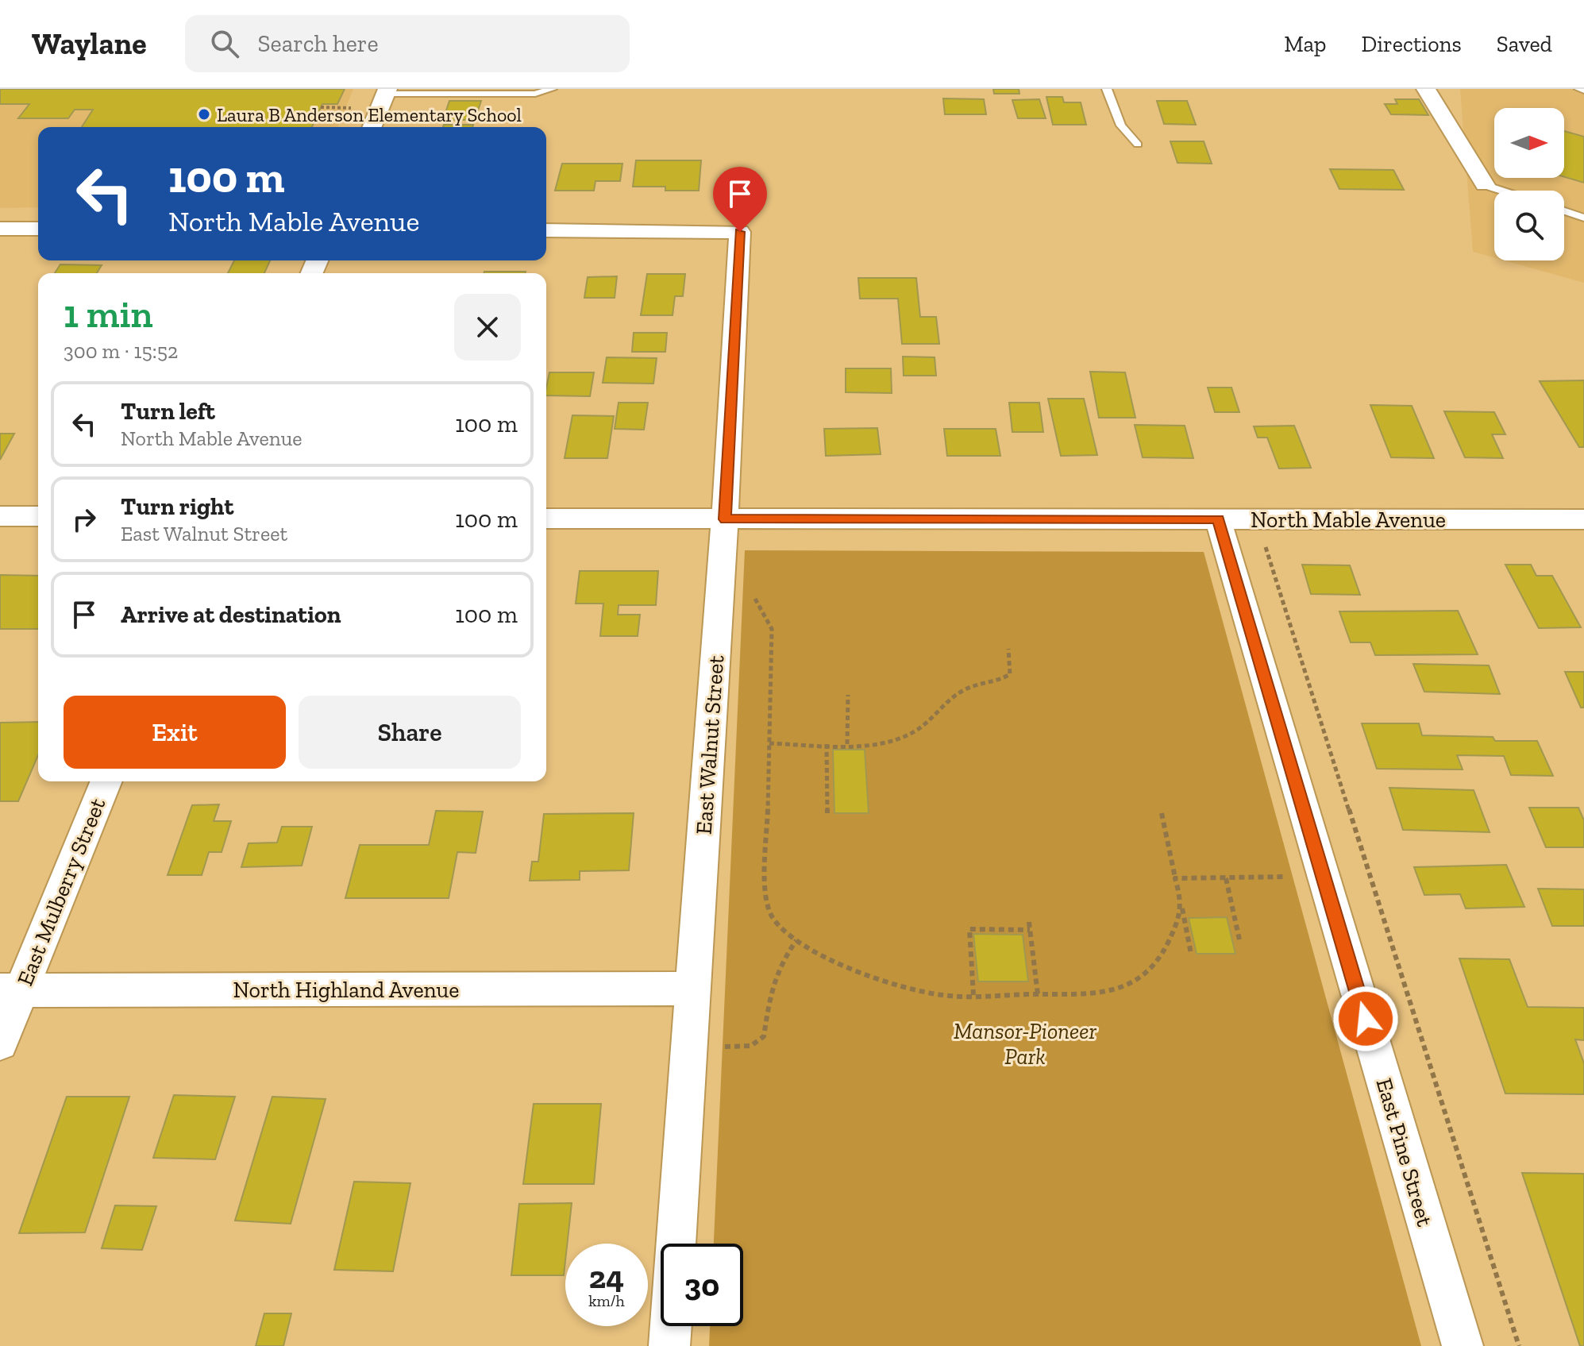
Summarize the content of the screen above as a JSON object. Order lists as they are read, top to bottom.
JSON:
{
  "streets": {
    "street": [
      "North Mable Avenue",
      "East Walnut Street",
      "East Mulberry Street",
      "North Highland Avenue",
      "East Pine Street"
    ]
  },
  "crossings": [
    ["North Mable Avenue", "East Walnut Street"],
    ["North Mable Avenue", "East Pine Street"],
    ["East Walnut Street", "North Highland Avenue"],
    ["East Mulberry Street", "North Highland Avenue"]
  ],
  "parks": ["Mansor-Pioneer Park"],
  "places": ["Laura B Anderson Elementary School"],
  "north": "right",
  "page": {
    "header": "Waylane",
    "search": "Search here",
    "nav": ["Map", "Directions", "Saved"],
    "turn": ["100 m", "North Mable Avenue"],
    "heading": ["1 min", "300 m · 15:52"],
    "list": [
      {
        "name": "Turn left",
        "note": "North Mable Avenue",
        "value": "100 m"
      },
      {
        "name": "Turn right",
        "note": "East Walnut Street",
        "value": "100 m"
      },
      {
        "name": "Arrive at destination",
        "value": "100 m"
      }
    ],
    "buttons": ["Exit", "Share"],
    "speed": "24 km/h",
    "limit": "30"
  }
}
